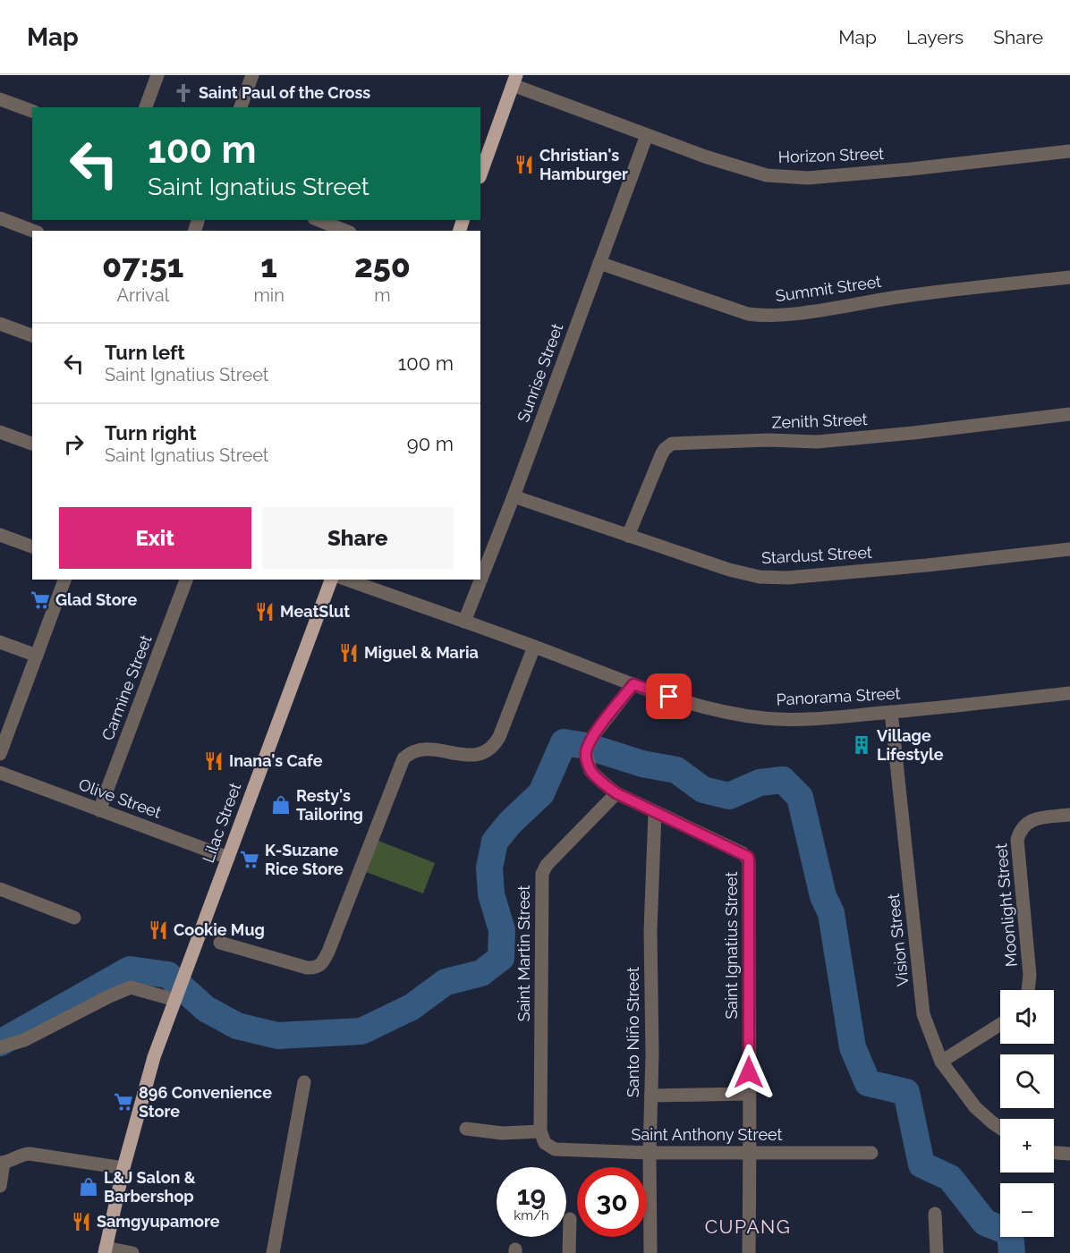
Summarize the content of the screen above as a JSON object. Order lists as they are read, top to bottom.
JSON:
{
  "streets": {
    "main road": ["Lilac Street"],
    "street": [
      "Horizon Street",
      "Summit Street",
      "Sunrise Street",
      "Zenith Street",
      "Stardust Street",
      "Carmine Street",
      "Panorama Street",
      "Olive Street",
      "Moonlight Street",
      "Vision Street",
      "Saint Ignatius Street",
      "Saint Martin Street",
      "Santo Niño Street",
      "Saint Anthony Street"
    ]
  },
  "crossings": [
    ["Horizon Street", "Sunrise Street"],
    ["Summit Street", "Sunrise Street"],
    ["Sunrise Street", "Stardust Street"],
    ["Sunrise Street", "Panorama Street"],
    ["Zenith Street", "Stardust Street"],
    ["Carmine Street", "Olive Street"],
    ["Panorama Street", "Vision Street"],
    ["Panorama Street", "Saint Ignatius Street"],
    ["Olive Street", "Lilac Street"],
    ["Saint Ignatius Street", "Saint Martin Street"],
    ["Saint Ignatius Street", "Santo Niño Street"],
    ["Saint Ignatius Street", "Saint Anthony Street"],
    ["Saint Martin Street", "Saint Anthony Street"],
    ["Santo Niño Street", "Saint Anthony Street"]
  ],
  "districts": ["CUPANG"],
  "places": {
    "church": ["Saint Paul of the Cross"],
    "restaurant": [
      "Christian's Hamburger",
      "MeatSlut",
      "Miguel & Maria",
      "Inana's Cafe",
      "Cookie Mug",
      "Samgyupamore"
    ],
    "supermarket": ["Glad Store", "K-Suzane Rice Store", "896 Convenience Store"],
    "building": ["Village Lifestyle"],
    "shop": ["Resty's Tailoring", "L&J Salon & Barbershop"]
  },
  "page": {
    "header": "Map",
    "nav": ["Map", "Layers", "Share"],
    "turn": ["100 m", "Saint Ignatius Street"],
    "eta": [
      "07:51",
      "Arrival",
      "1",
      "min",
      "250",
      "m"
    ],
    "list": [
      {
        "name": "Turn left",
        "note": "Saint Ignatius Street",
        "value": "100 m"
      },
      {
        "name": "Turn right",
        "note": "Saint Ignatius Street",
        "value": "90 m"
      }
    ],
    "buttons": ["Exit", "Share"],
    "map_buttons": ["+", "−"],
    "speed": "19 km/h",
    "limit": "30"
  }
}
